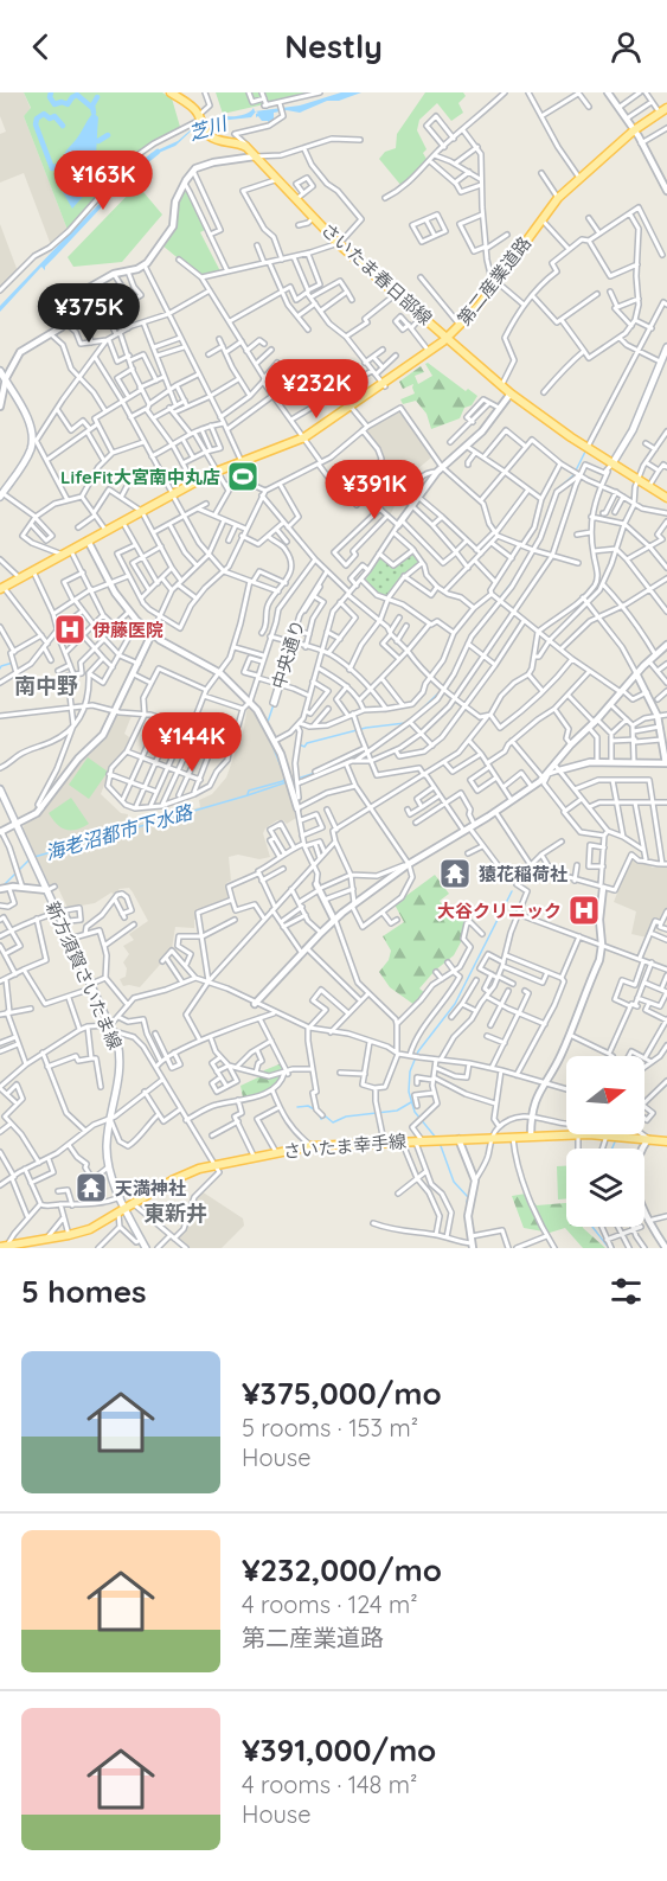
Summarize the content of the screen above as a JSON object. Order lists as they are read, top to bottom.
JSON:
{
  "streets": {
    "main road": [
      "さいたま春日部線",
      "第二産業道路",
      "新方須賀さいたま線",
      "さいたま幸手線"
    ],
    "street": ["中央通り"]
  },
  "crossings": [
    ["さいたま春日部線", "第二産業道路"],
    ["新方須賀さいたま線", "さいたま幸手線"]
  ],
  "districts": ["南中野", "東新井"],
  "water": ["芝川", "海老沼都市下水路"],
  "places": {
    "sports": ["LifeFit大宮南中丸店"],
    "hospital": ["伊藤医院", "大谷クリニック"],
    "temple": ["猿花稲荷社", "天満神社"]
  },
  "north": "right",
  "page": {
    "header": "Nestly",
    "price": [
      "¥163K",
      "¥375K",
      "¥232K",
      "¥391K",
      "¥144K"
    ],
    "heading": "5 homes",
    "list": [
      {
        "name": "¥375,000/mo",
        "note": "5 rooms · 153 m² · House"
      },
      {
        "name": "¥232,000/mo",
        "note": "4 rooms · 124 m² · 第二産業道路"
      },
      {
        "name": "¥391,000/mo",
        "note": "4 rooms · 148 m² · House"
      }
    ]
  }
}
